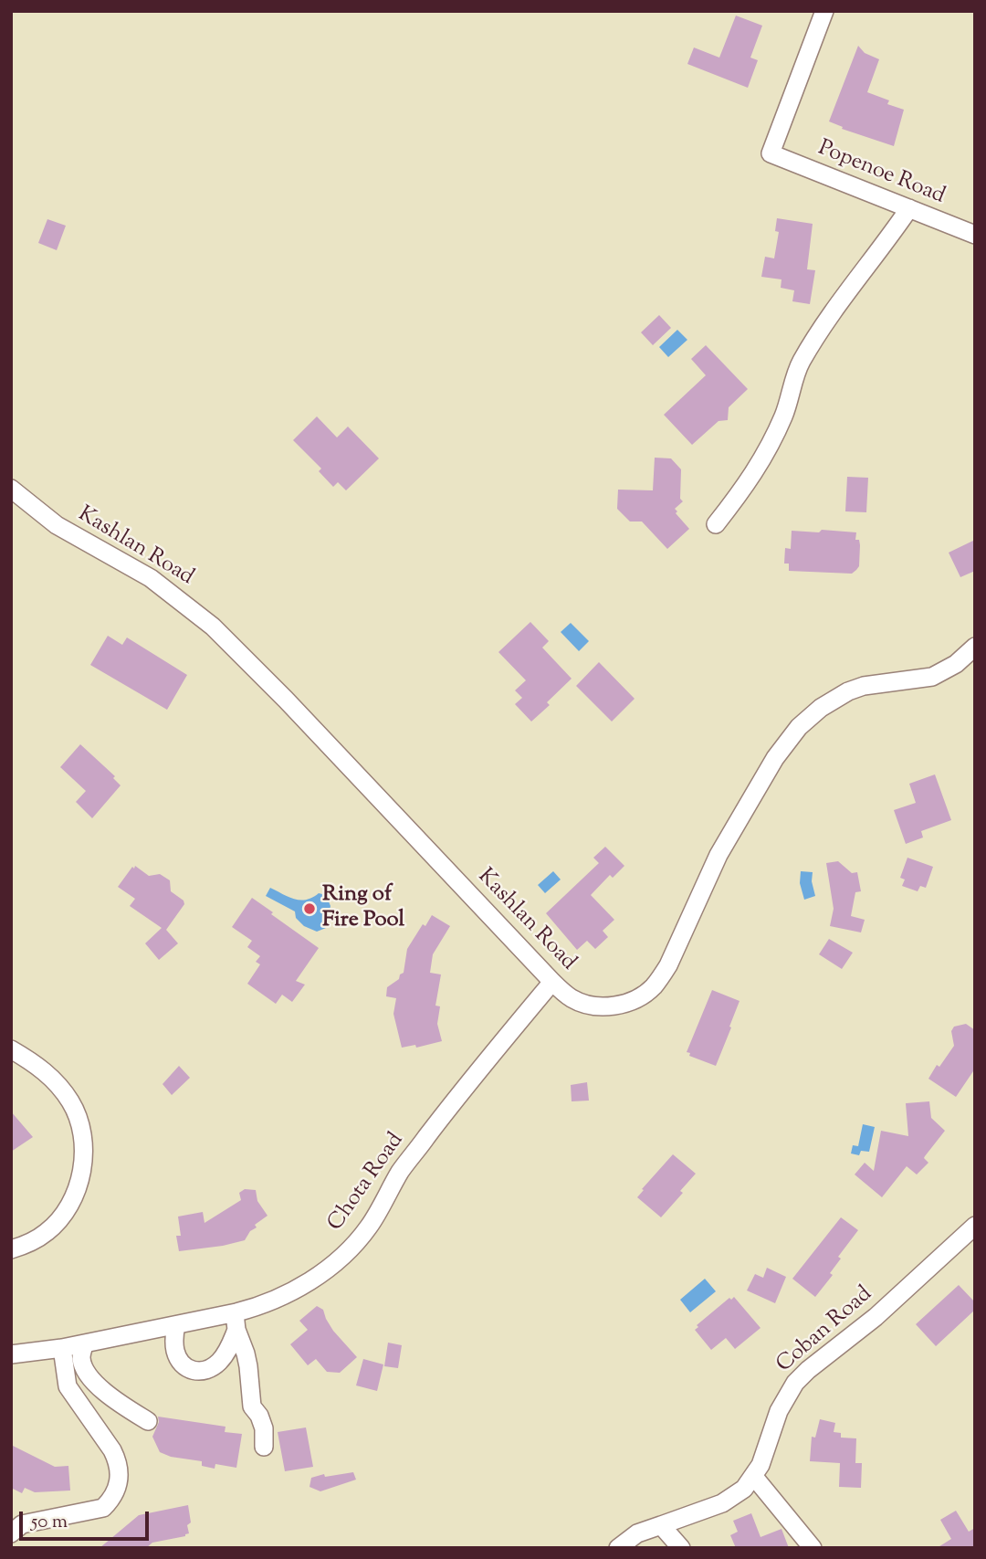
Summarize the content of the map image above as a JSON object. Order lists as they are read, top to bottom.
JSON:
{
  "streets": {
    "street": [
      "Popenoe Road",
      "Kashlan Road",
      "Chota Road",
      "Coban Road"
    ]
  },
  "crossings": [
    ["Kashlan Road", "Chota Road"]
  ],
  "places": ["Ring of Fire Pool"],
  "scale_bar": "50 m"
}
